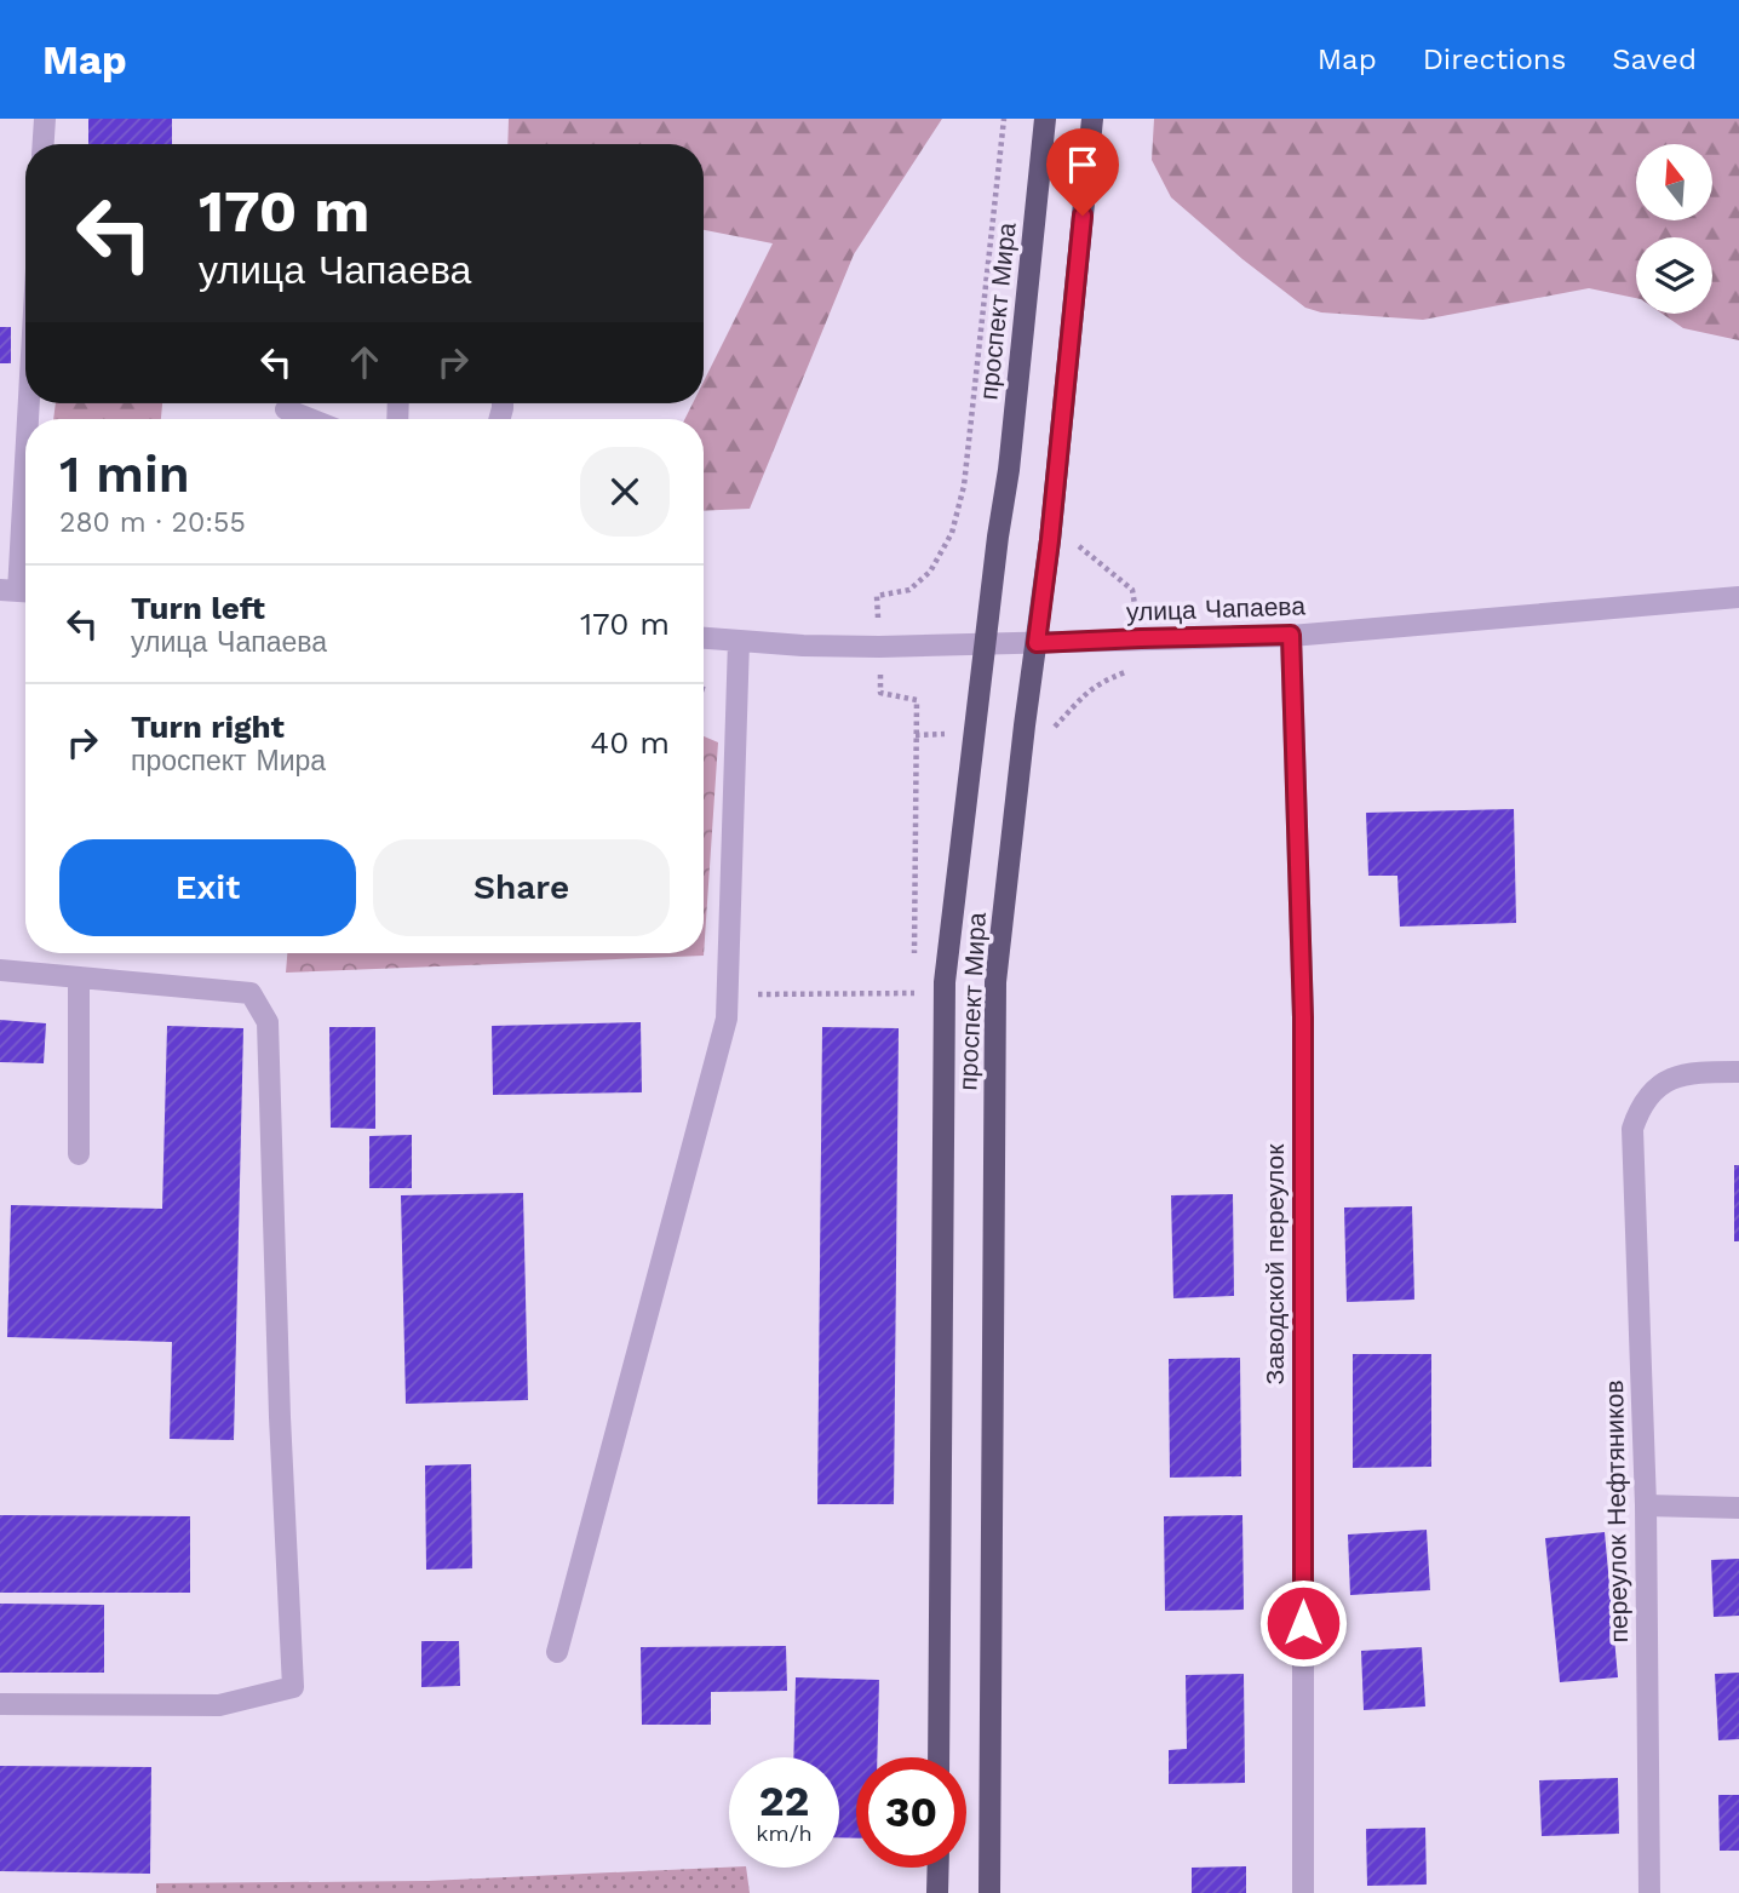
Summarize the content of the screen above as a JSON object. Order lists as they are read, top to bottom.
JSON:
{
  "streets": {
    "main road": ["проспект Мира"],
    "street": ["улица Чапаева", "Заводской переулок", "переулок Нефтяников"]
  },
  "crossings": [
    ["проспект Мира", "улица Чапаева"],
    ["улица Чапаева", "Заводской переулок"]
  ],
  "north": "top",
  "page": {
    "header": "Map",
    "nav": ["Map", "Directions", "Saved"],
    "turn": ["170 m", "улица Чапаева"],
    "heading": ["1 min", "280 m · 20:55"],
    "list": [
      {
        "name": "Turn left",
        "note": "улица Чапаева",
        "value": "170 m"
      },
      {
        "name": "Turn right",
        "note": "проспект Мира",
        "value": "40 m"
      }
    ],
    "buttons": ["Exit", "Share"],
    "speed": "22 km/h",
    "limit": "30"
  }
}
